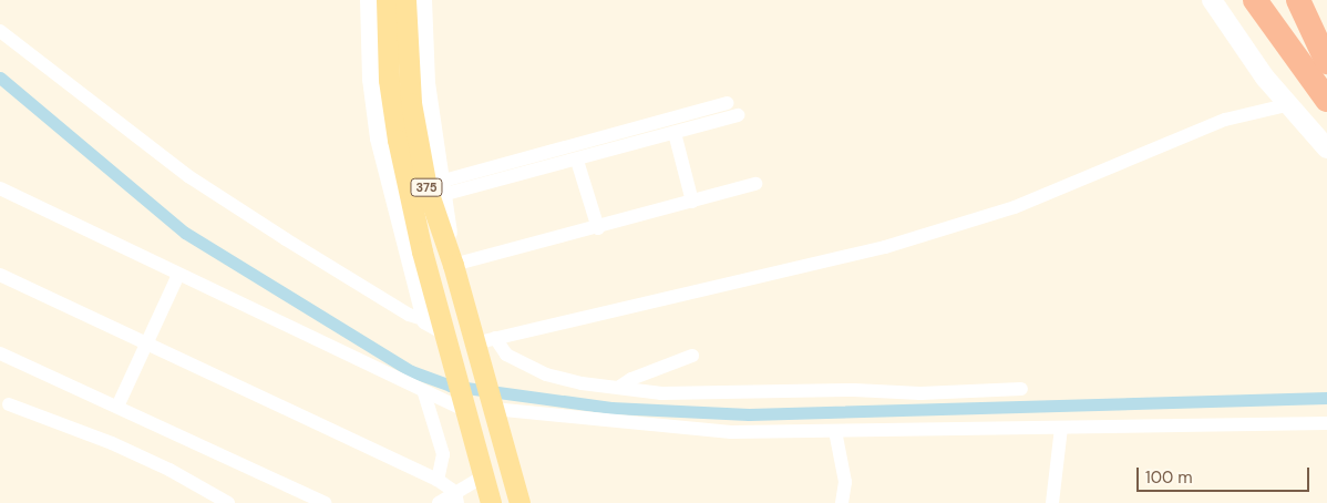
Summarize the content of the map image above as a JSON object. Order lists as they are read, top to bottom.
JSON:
{
  "streets": {
    "main road": ["375"]
  },
  "scale_bar": "100 m"
}
